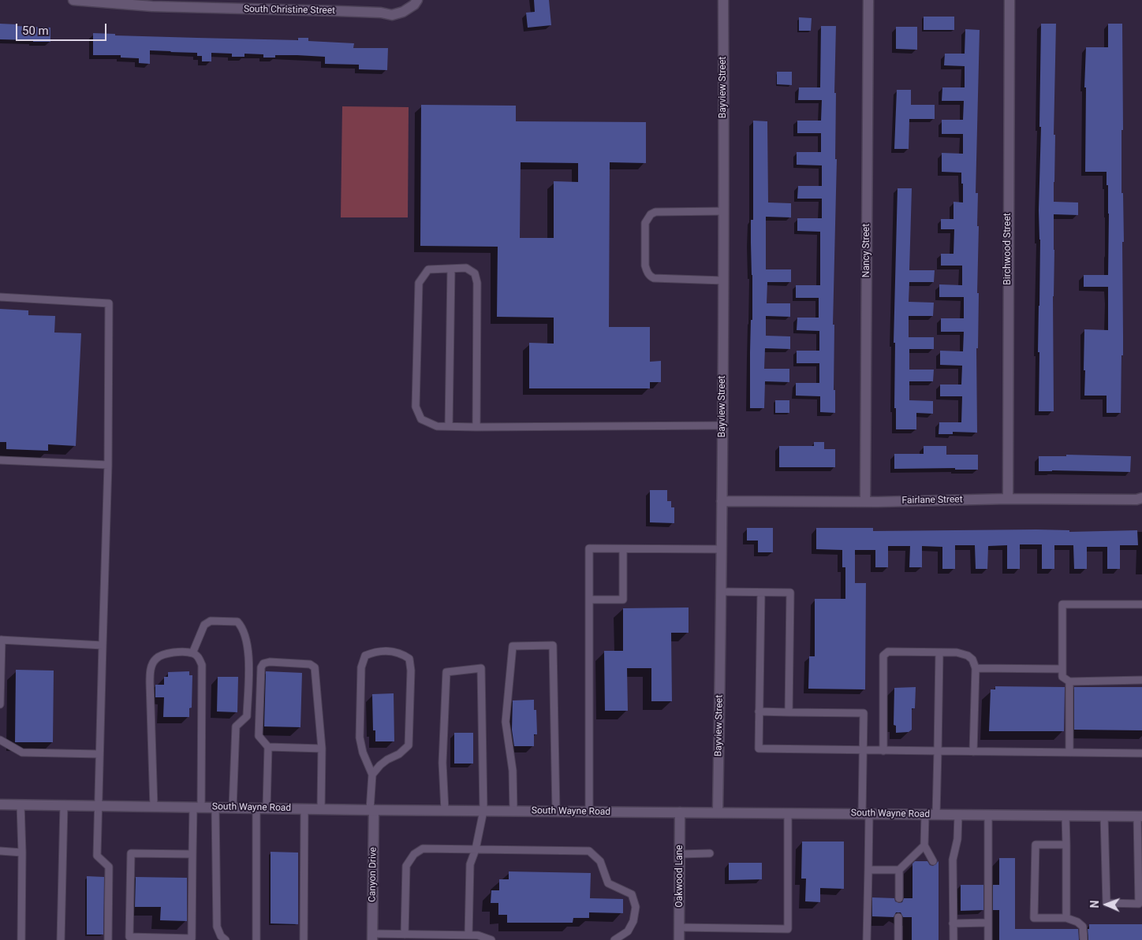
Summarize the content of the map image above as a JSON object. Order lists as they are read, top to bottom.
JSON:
{
  "streets": {
    "street": [
      "South Christine Street",
      "Bayview Street",
      "Birchwood Street",
      "Nancy Street",
      "Fairlane Street",
      "South Wayne Road",
      "Canyon Drive",
      "Oakwood Lane"
    ]
  },
  "crossings": [
    ["Bayview Street", "Fairlane Street"],
    ["Bayview Street", "South Wayne Road"],
    ["Birchwood Street", "Fairlane Street"],
    ["Nancy Street", "Fairlane Street"],
    ["South Wayne Road", "Canyon Drive"],
    ["South Wayne Road", "Oakwood Lane"]
  ],
  "scale_bar": "50 m",
  "north": "left"
}
